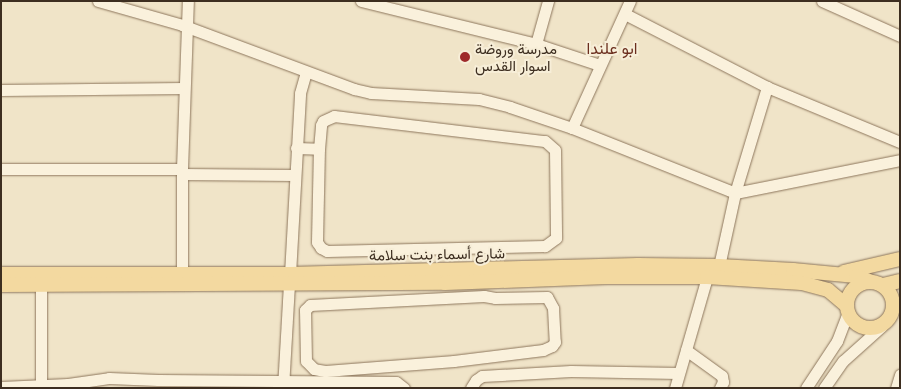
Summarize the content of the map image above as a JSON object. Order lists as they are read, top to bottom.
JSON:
{
  "streets": {
    "main road": ["شارع أسماء بنت سلامة"]
  },
  "districts": ["ابو علندا"],
  "places": ["مدرسة وروضة اسوار القدس"]
}
